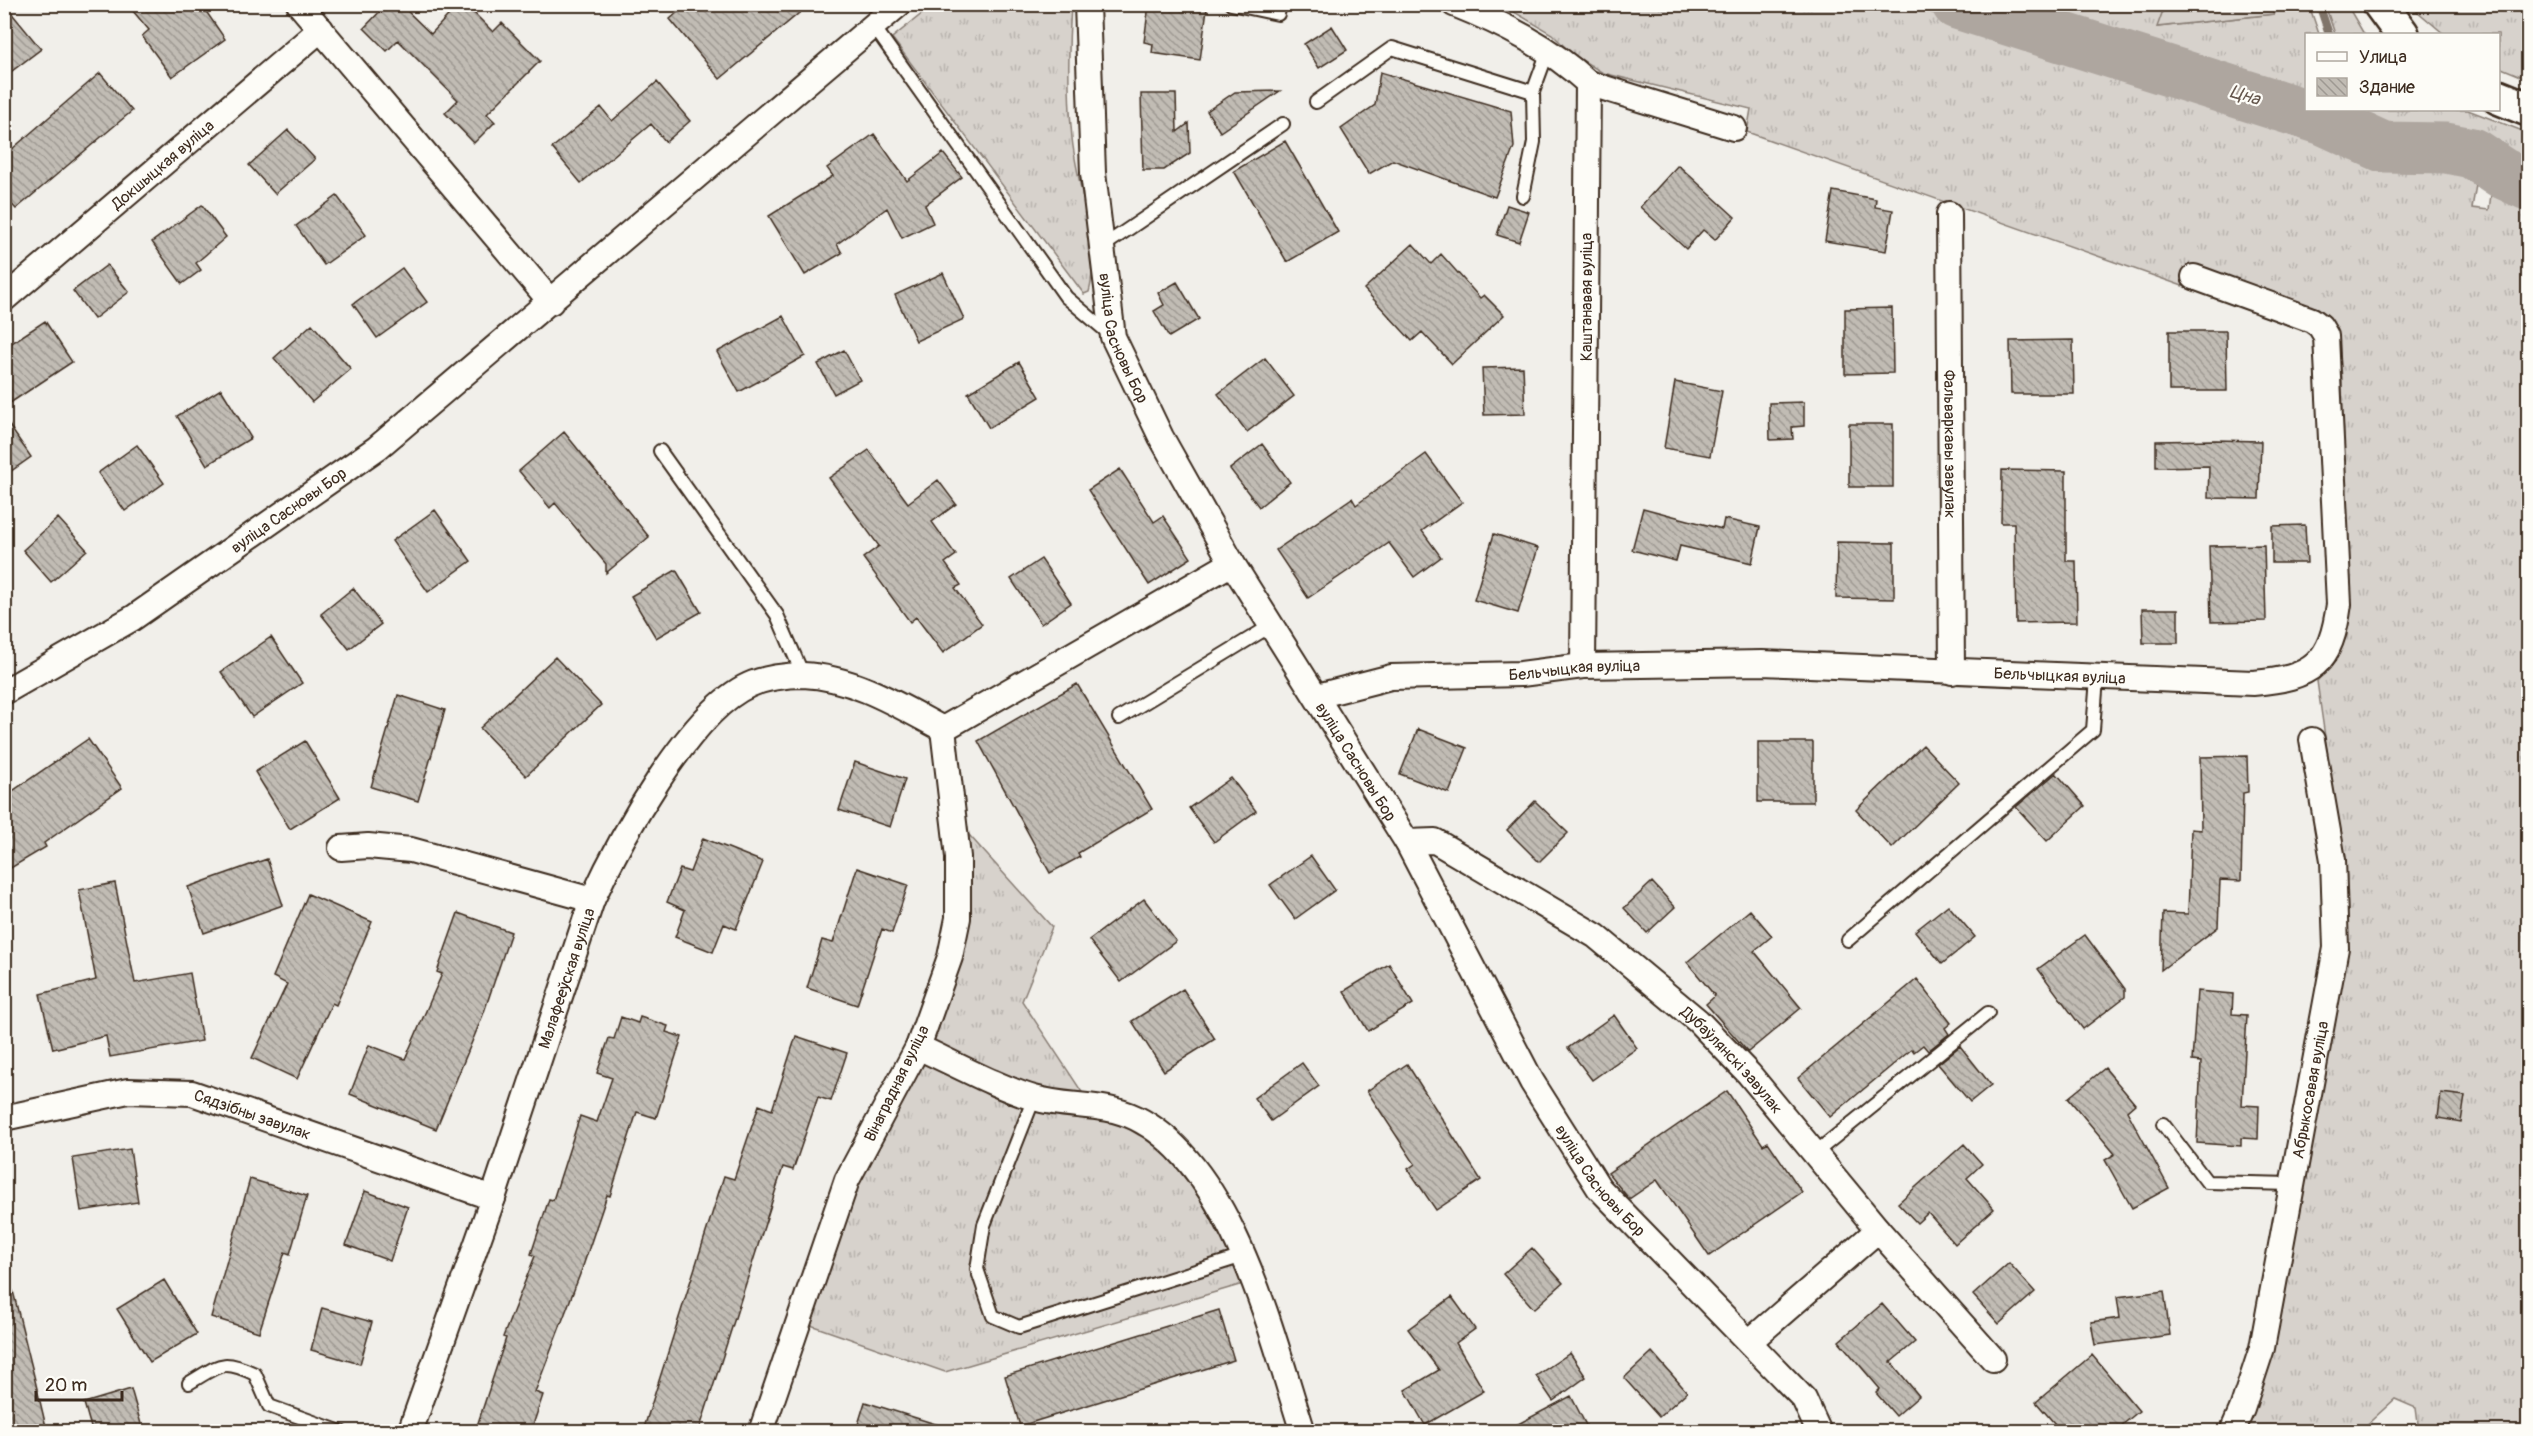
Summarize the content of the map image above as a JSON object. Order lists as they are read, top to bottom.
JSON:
{
  "streets": {
    "street": [
      "Докшыцкая вуліца",
      "Каштанавая вуліца",
      "вуліца Сасновы Бор",
      "Фальваркавы завулак",
      "Бельчыцкая вуліца",
      "Малафееўская вуліца",
      "Дубаўлянскі завулак",
      "Вінаградная вуліца",
      "Абрыкосавая вуліца",
      "Сядзібны завулак"
    ]
  },
  "crossings": [
    ["Каштанавая вуліца", "Бельчыцкая вуліца"],
    ["вуліца Сасновы Бор", "Бельчыцкая вуліца"],
    ["вуліца Сасновы Бор", "Дубаўлянскі завулак"],
    ["Фальваркавы завулак", "Бельчыцкая вуліца"],
    ["Малафееўская вуліца", "Вінаградная вуліца"],
    ["Малафееўская вуліца", "Сядзібны завулак"]
  ],
  "water": ["Цна"],
  "legend": ["Улица", "Здание"],
  "scale_bar": "20 m"
}
